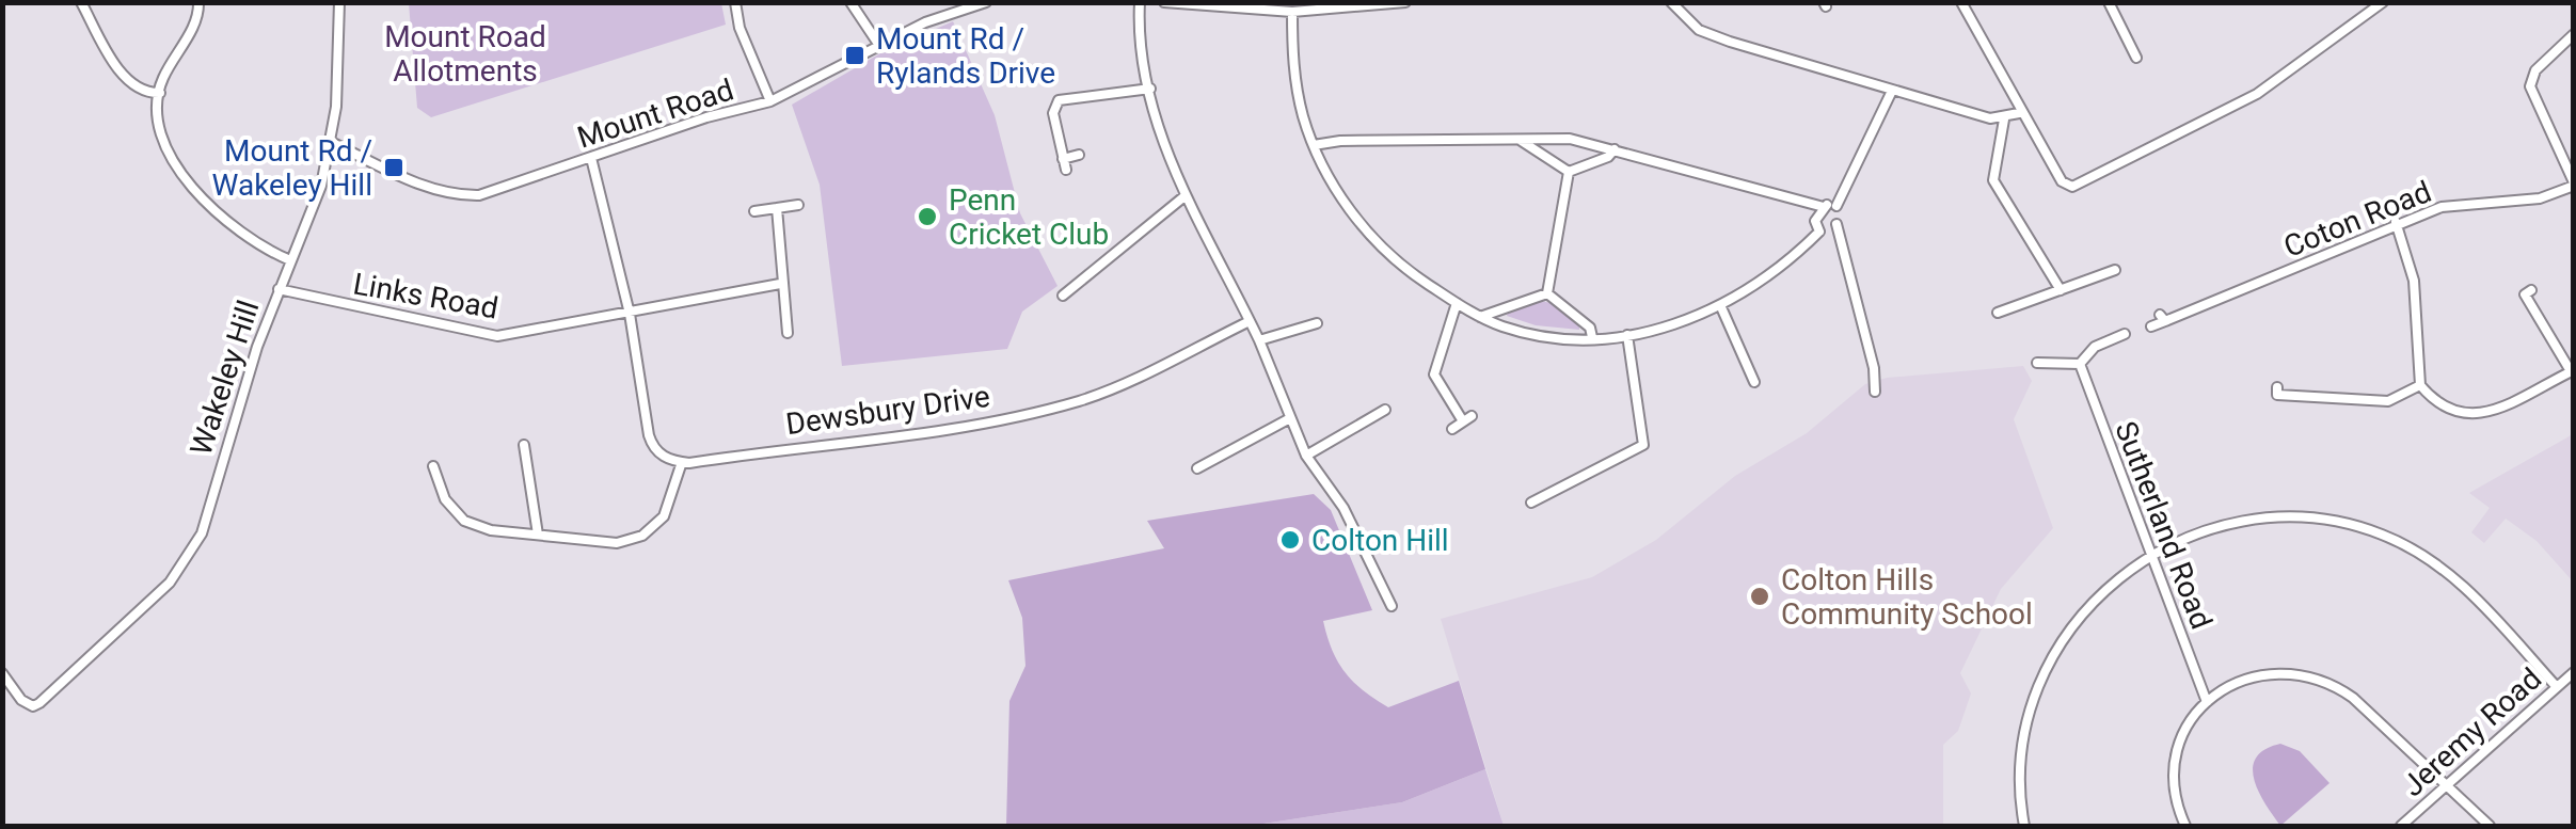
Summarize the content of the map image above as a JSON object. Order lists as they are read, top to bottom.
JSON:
{
  "streets": {
    "street": [
      "Mount Road",
      "Coton Road",
      "Links Road",
      "Wakeley Hill",
      "Dewsbury Drive",
      "Sutherland Road",
      "Jeremy Road"
    ]
  },
  "crossings": [
    ["Mount Road", "Wakeley Hill"],
    ["Links Road", "Wakeley Hill"]
  ],
  "parks": ["Mount Road Allotments"],
  "places": {
    "transit": ["Mount Rd / Rylands Drive", "Mount Rd / Wakeley Hill"],
    "other": ["Penn Cricket Club", "Colton Hill", "Colton Hills Community School"]
  }
}
